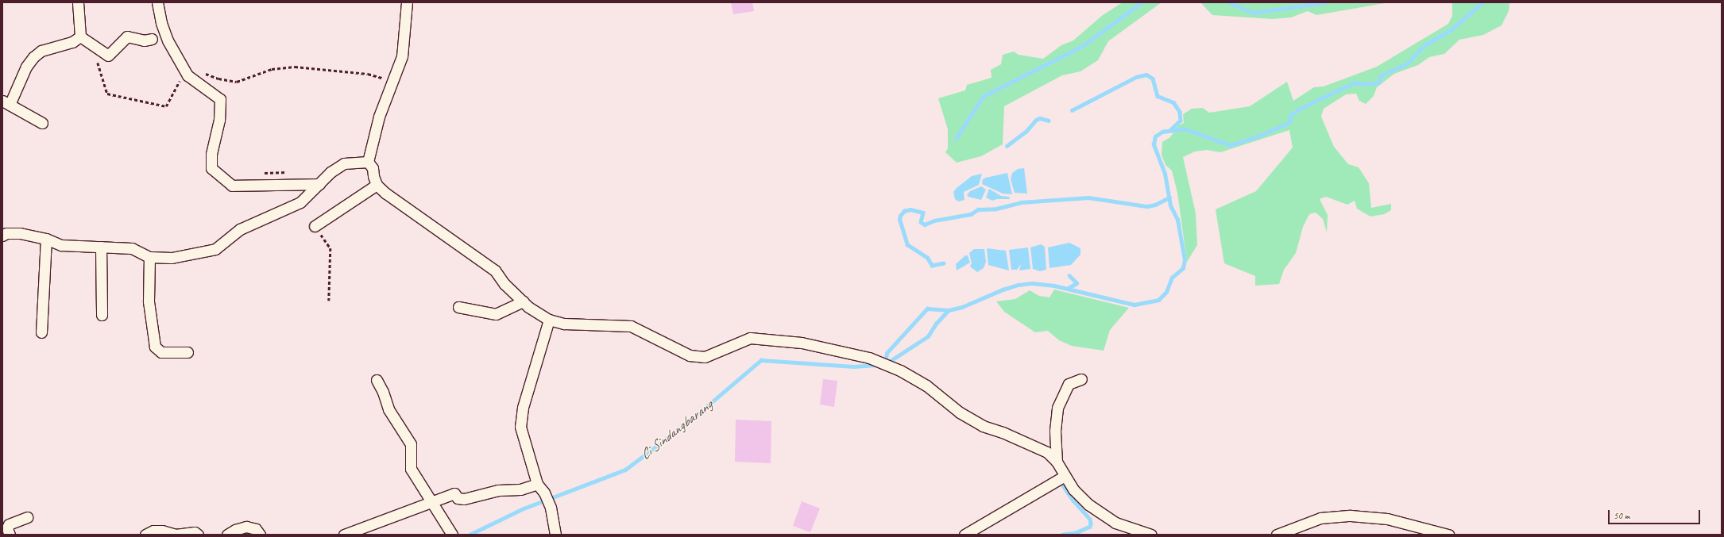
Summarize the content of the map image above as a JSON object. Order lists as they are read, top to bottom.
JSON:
{
  "water": ["Ci Sindangbarang"],
  "scale_bar": "50 m"
}
